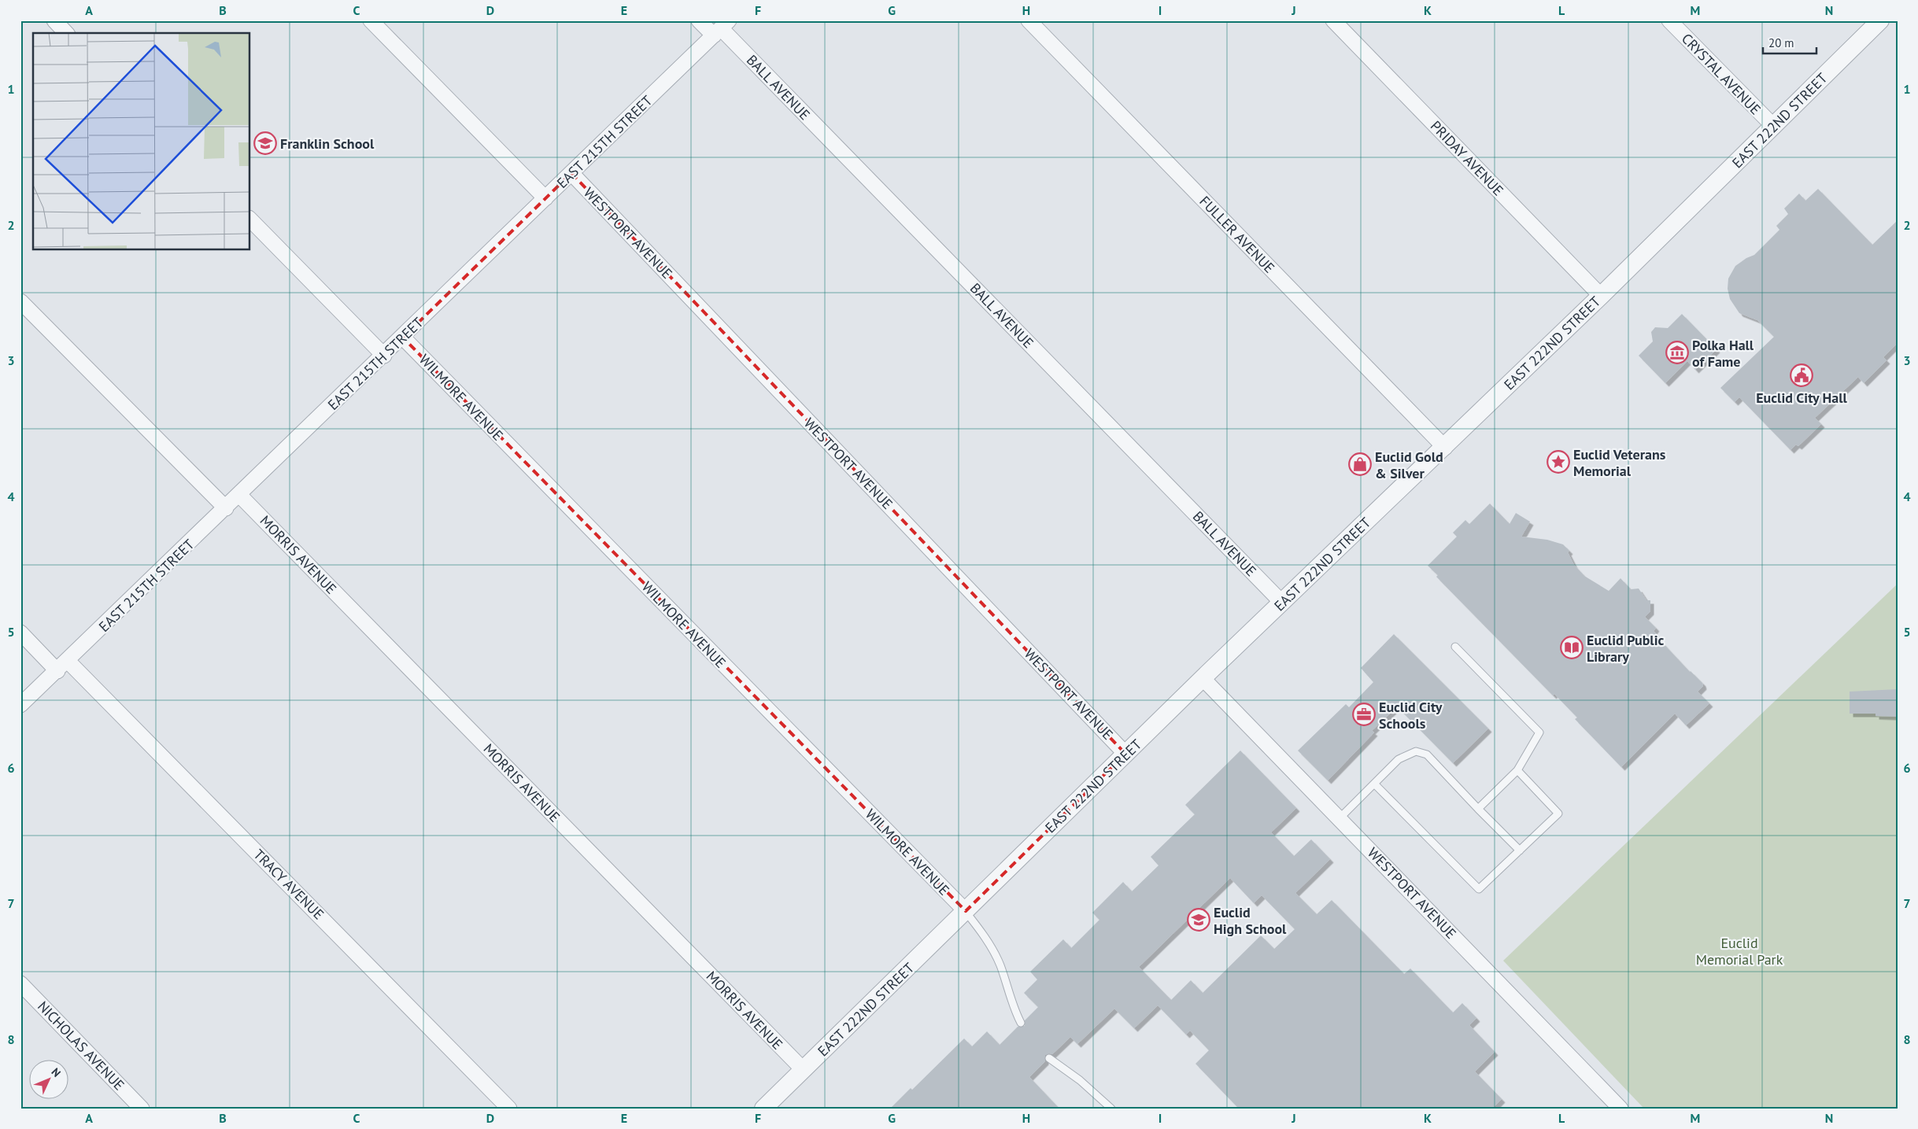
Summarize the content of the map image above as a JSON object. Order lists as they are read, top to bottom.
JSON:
{
  "streets": {
    "street": [
      "CRYSTAL AVENUE",
      "BALL AVENUE",
      "EAST 222ND STREET",
      "EAST 215TH STREET",
      "PRIDAY AVENUE",
      "WESTPORT AVENUE",
      "FULLER AVENUE",
      "WILMORE AVENUE",
      "MORRIS AVENUE",
      "TRACY AVENUE",
      "NICHOLAS AVENUE"
    ]
  },
  "crossings": [
    ["CRYSTAL AVENUE", "EAST 222ND STREET"],
    ["BALL AVENUE", "EAST 222ND STREET"],
    ["BALL AVENUE", "EAST 215TH STREET"],
    ["EAST 222ND STREET", "PRIDAY AVENUE"],
    ["EAST 222ND STREET", "WESTPORT AVENUE"],
    ["EAST 222ND STREET", "FULLER AVENUE"],
    ["EAST 222ND STREET", "WILMORE AVENUE"],
    ["EAST 222ND STREET", "MORRIS AVENUE"],
    ["EAST 215TH STREET", "WESTPORT AVENUE"],
    ["EAST 215TH STREET", "WILMORE AVENUE"],
    ["EAST 215TH STREET", "MORRIS AVENUE"],
    ["EAST 215TH STREET", "TRACY AVENUE"]
  ],
  "parks": ["Euclid Memorial Park"],
  "places": {
    "school or university": ["Franklin School", "Euclid High School"],
    "museum": ["Polka Hall of Fame"],
    "public building": ["Euclid City Hall"],
    "place": ["Euclid Veterans Memorial"],
    "shop": ["Euclid Gold & Silver"],
    "library": ["Euclid Public Library"],
    "office": ["Euclid City Schools"]
  },
  "scale_bar": "20 m",
  "north": "top right",
  "grid": {
    "columns": [
      "A",
      "B",
      "C",
      "D",
      "E",
      "F",
      "G",
      "H",
      "I",
      "J",
      "K",
      "L",
      "M",
      "N"
    ],
    "rows": [
      "1",
      "2",
      "3",
      "4",
      "5",
      "6",
      "7",
      "8"
    ]
  }
}
